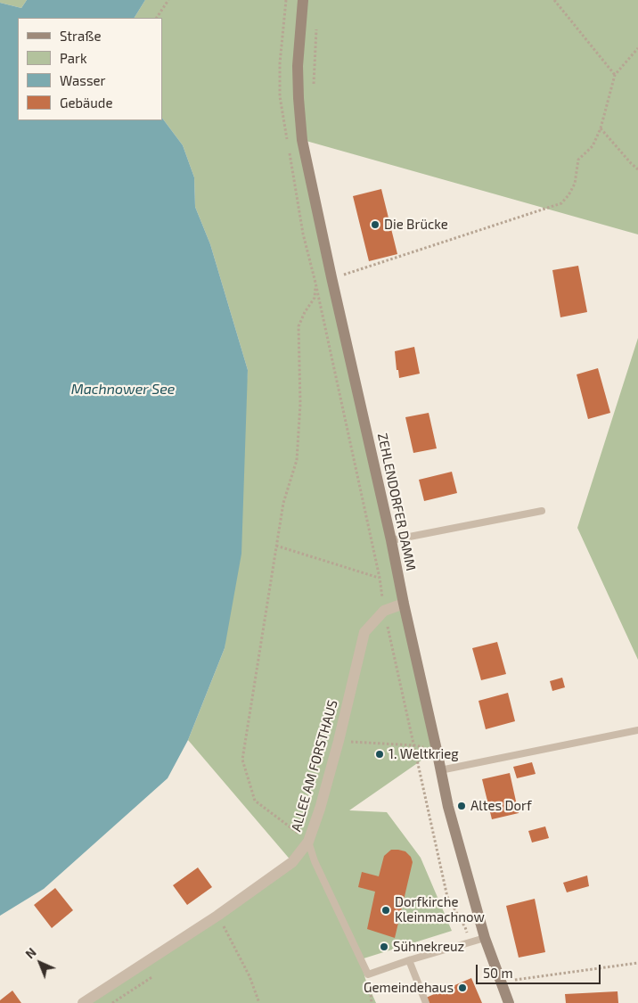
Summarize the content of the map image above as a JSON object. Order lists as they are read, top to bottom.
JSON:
{
  "streets": {
    "main road": ["ZEHLENDORFER DAMM"],
    "street": ["ALLEE AM FORSTHAUS"]
  },
  "crossings": [
    ["ZEHLENDORFER DAMM", "ALLEE AM FORSTHAUS"]
  ],
  "water": ["Machnower See"],
  "places": [
    "Die Brücke",
    "1. Weltkrieg",
    "Altes Dorf",
    "Dorfkirche Kleinmachnow",
    "Sühnekreuz",
    "Gemeindehaus"
  ],
  "legend": [
    "Straße",
    "Park",
    "Wasser",
    "Gebäude"
  ],
  "scale_bar": "50 m",
  "north": "top left"
}
